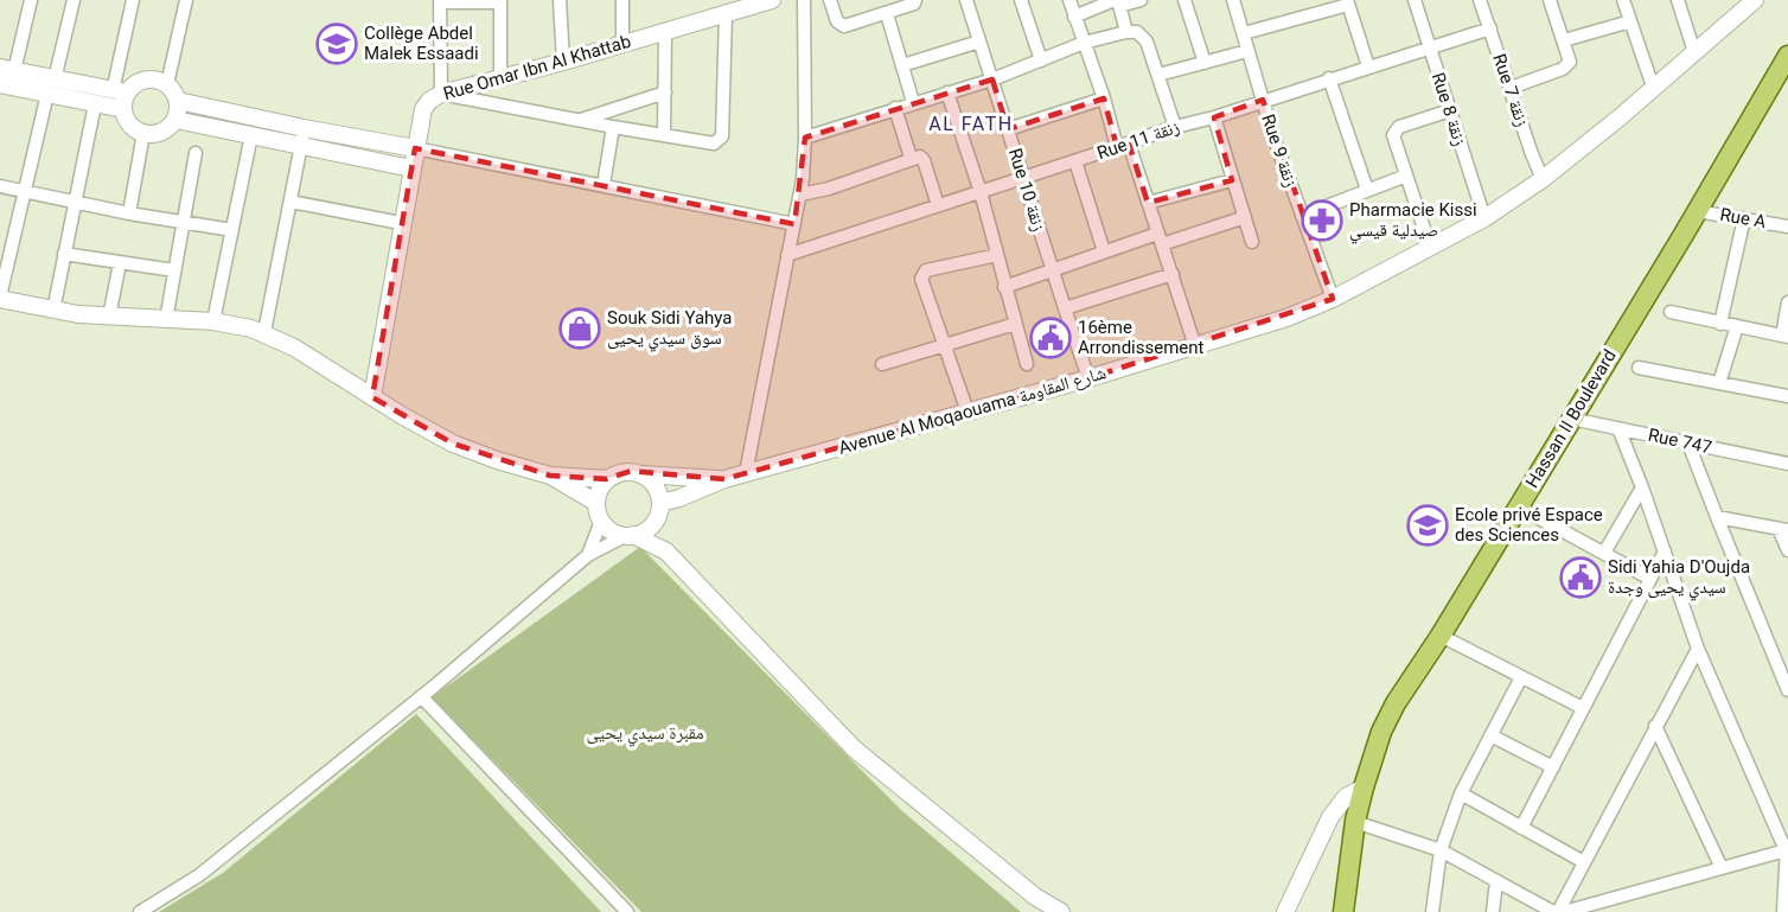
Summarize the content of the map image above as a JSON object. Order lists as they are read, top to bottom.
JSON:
{
  "streets": {
    "main road": ["Hassan II Boulevard"],
    "street": [
      "Rue Omar Ibn Al Khattab",
      "Rue 7 زنقة",
      "Rue 8 زنقة",
      "Rue 11 زنقة",
      "Rue 9 زنقة",
      "Rue 10 زنقة",
      "Rue A",
      "Avenue Al Moqaouama شارع المقاومة",
      "Rue 747"
    ]
  },
  "crossings": [
    ["Rue 7 زنقة", "Rue 11 زنقة"],
    ["Rue 7 زنقة", "Avenue Al Moqaouama شارع المقاومة"],
    ["Rue 8 زنقة", "Rue 11 زنقة"],
    ["Rue 8 زنقة", "Avenue Al Moqaouama شارع المقاومة"],
    ["Rue 11 زنقة", "Rue 9 زنقة"],
    ["Rue 11 زنقة", "Rue 10 زنقة"],
    ["Rue 9 زنقة", "Avenue Al Moqaouama شارع المقاومة"],
    ["Rue 10 زنقة", "Avenue Al Moqaouama شارع المقاومة"],
    ["Rue A", "Hassan II Boulevard"],
    ["Hassan II Boulevard", "Rue 747"]
  ],
  "districts": ["AL FATH"],
  "parks": ["مقبرة سيدي يحيى"],
  "places": {
    "school or university": ["Collège Abdel Malek Essaadi", "Ecole privé Espace des Sciences"],
    "pharmacy": ["Pharmacie Kissi صيدلية قيسي"],
    "shop": ["Souk Sidi Yahya سوق سيدي يحيى"],
    "public building": ["16ème Arrondissement", "Sidi Yahia D'Oujda سيدي يحيى وجدة"]
  }
}
